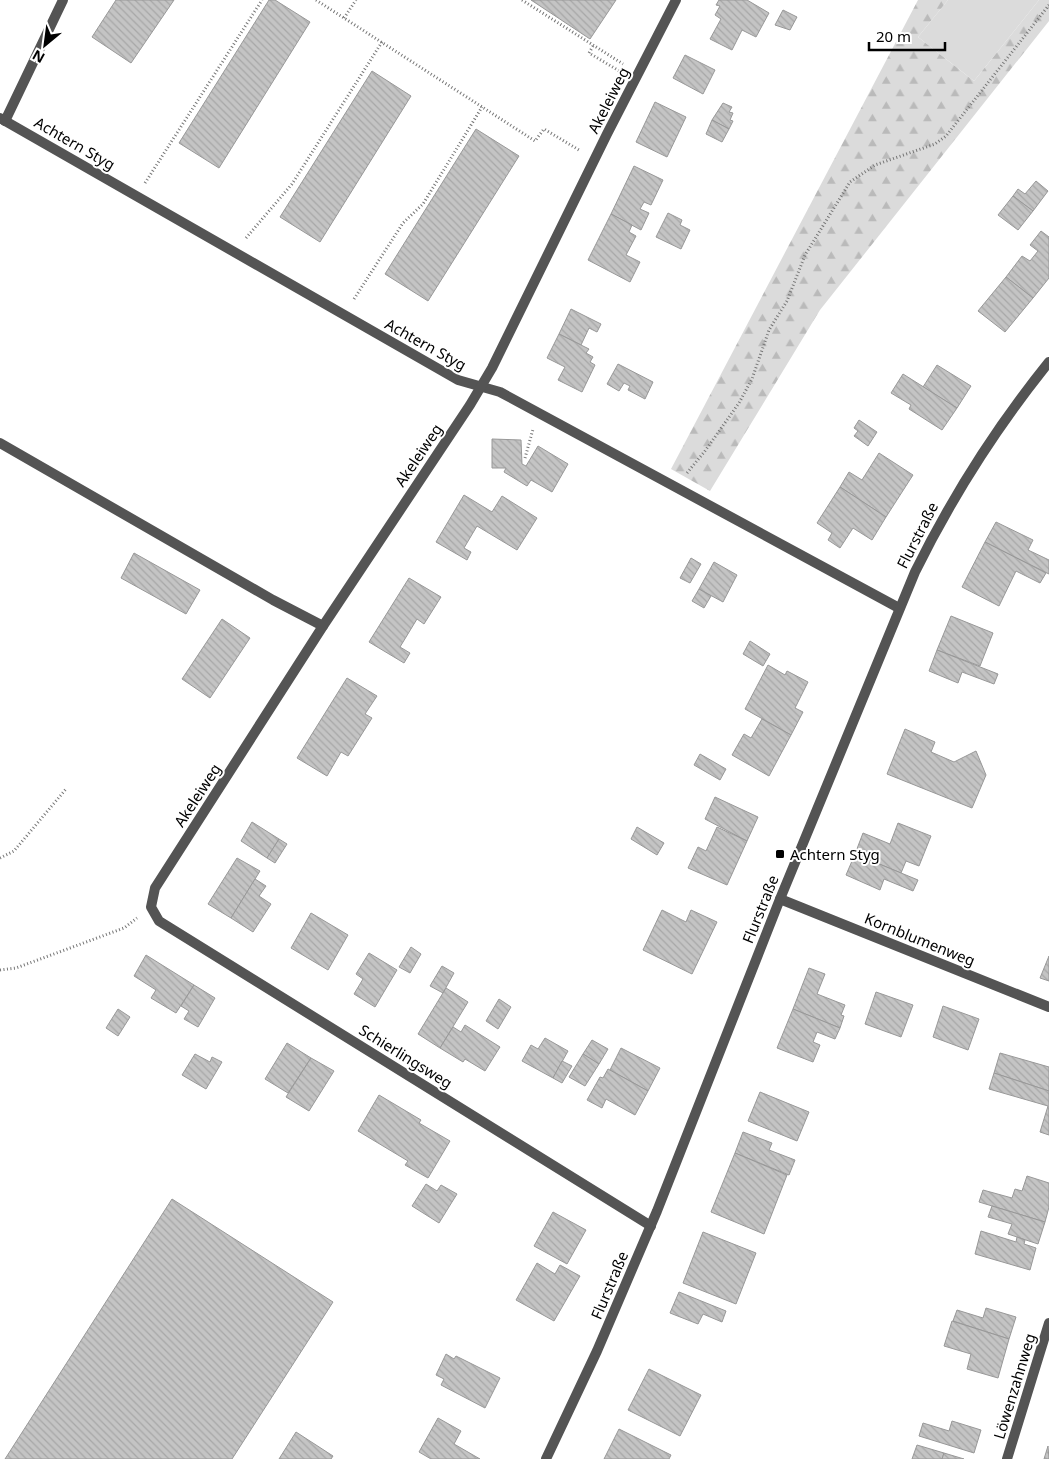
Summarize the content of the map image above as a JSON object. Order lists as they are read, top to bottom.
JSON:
{
  "streets": {
    "street": [
      "Akeleiweg",
      "Achtern Styg",
      "Flurstraße",
      "Kornblumenweg",
      "Schierlingsweg",
      "Löwenzahnweg"
    ]
  },
  "crossings": [
    ["Akeleiweg", "Achtern Styg"],
    ["Akeleiweg", "Schierlingsweg"],
    ["Achtern Styg", "Flurstraße"],
    ["Flurstraße", "Kornblumenweg"],
    ["Flurstraße", "Schierlingsweg"]
  ],
  "places": {
    "transit": ["Achtern Styg"]
  },
  "scale_bar": "20 m",
  "north": "bottom left"
}
